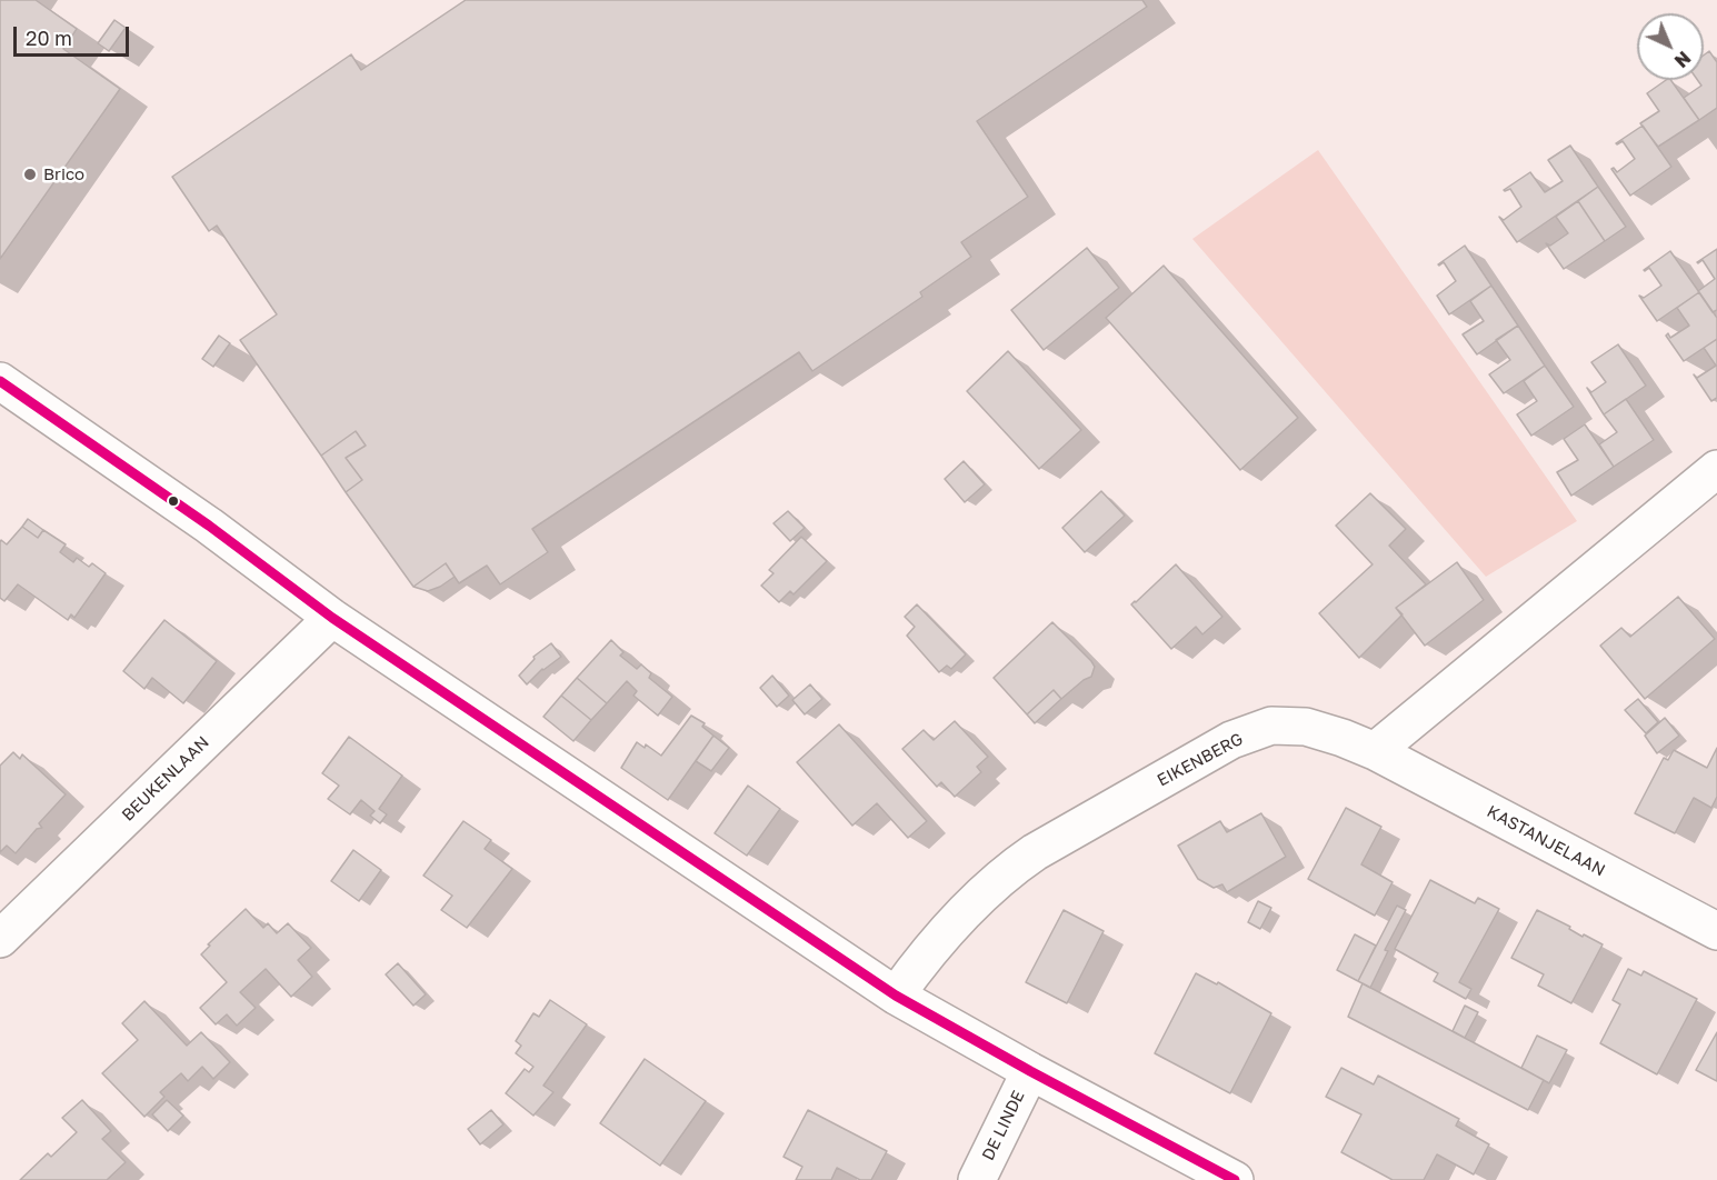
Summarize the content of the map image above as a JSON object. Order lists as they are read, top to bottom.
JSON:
{
  "streets": {
    "street": [
      "EIKENBERG",
      "BEUKENLAAN",
      "KASTANJELAAN",
      "DE LINDE"
    ]
  },
  "crossings": [
    ["EIKENBERG", "KASTANJELAAN"]
  ],
  "places": ["Brico"],
  "scale_bar": "20 m",
  "north": "bottom right"
}
